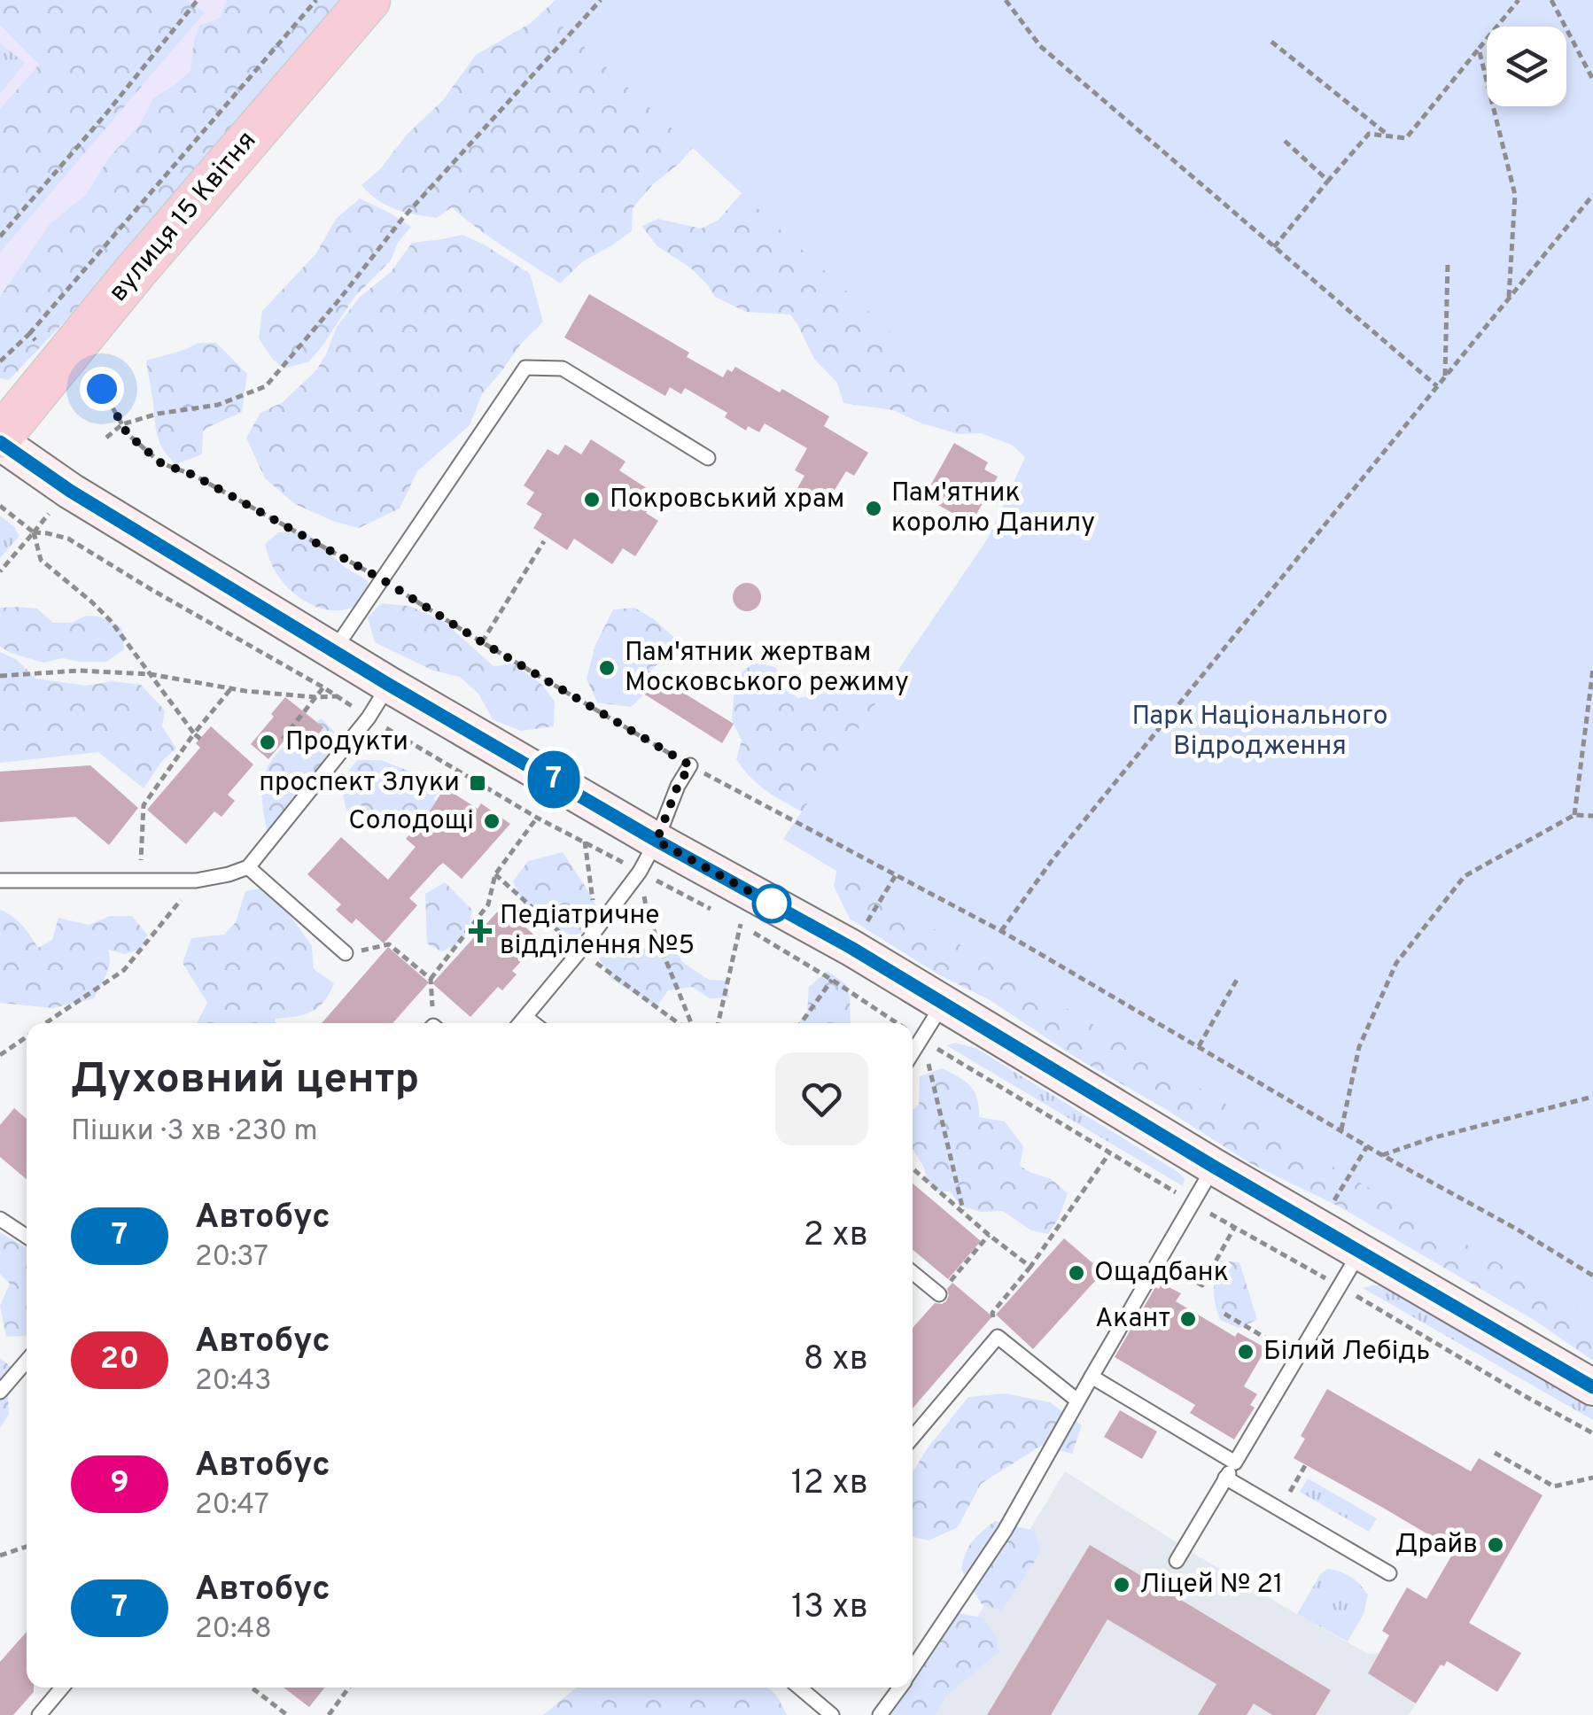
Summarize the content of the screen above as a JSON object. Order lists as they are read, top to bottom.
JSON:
{
  "streets": {
    "highway": ["вулиця 15 Квітня"]
  },
  "parks": ["Парк Національного Відродження"],
  "places": {
    "other": [
      "Покровський храм",
      "Пам'ятник королю Данилу",
      "Пам'ятник жертвам Московського режиму",
      "Продукти",
      "Солодощі",
      "Ощадбанк",
      "Акант",
      "Білий Лебідь",
      "Драйв",
      "Ліцей № 21"
    ],
    "transit": ["проспект Злуки"],
    "health": ["Педіатричне відділення №5"]
  },
  "lines": ["bus line 7"],
  "page": {
    "on_map": "7",
    "heading": ["Духовний центр", "Пішки · 3 хв · 230 m"],
    "list": [
      {
        "mark": "7",
        "name": "Автобус",
        "note": "20:37",
        "value": "2 хв"
      },
      {
        "mark": "20",
        "name": "Автобус",
        "note": "20:43",
        "value": "8 хв"
      },
      {
        "mark": "9",
        "name": "Автобус",
        "note": "20:47",
        "value": "12 хв"
      },
      {
        "mark": "7",
        "name": "Автобус",
        "note": "20:48",
        "value": "13 хв"
      }
    ]
  }
}
